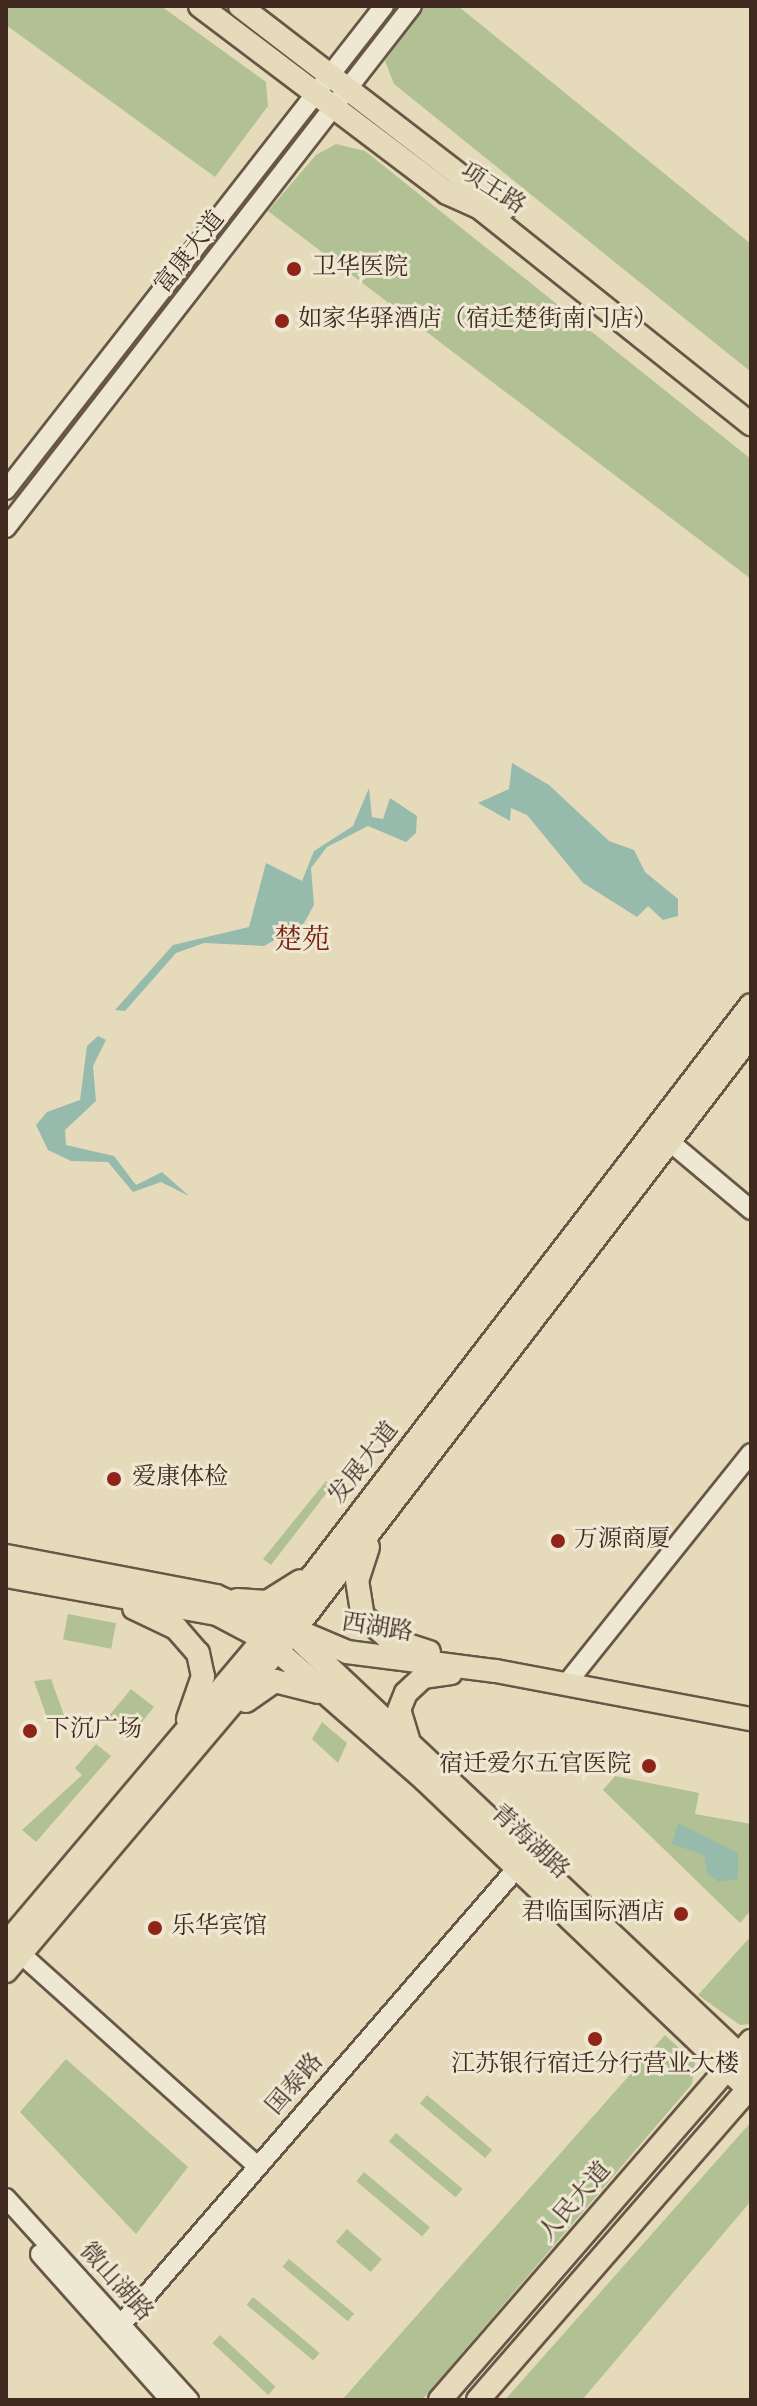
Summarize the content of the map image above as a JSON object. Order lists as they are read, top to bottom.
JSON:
{
  "streets": {
    "main road": [
      "项王路",
      "发展大道",
      "西湖路",
      "青海湖路",
      "人民大道"
    ],
    "street": ["富康大道", "国泰路", "微山湖路"]
  },
  "crossings": [
    ["项王路", "富康大道"],
    ["发展大道", "西湖路"],
    ["发展大道", "青海湖路"],
    ["西湖路", "青海湖路"],
    ["青海湖路", "国泰路"],
    ["青海湖路", "人民大道"],
    ["国泰路", "微山湖路"]
  ],
  "districts": ["楚苑"],
  "places": [
    "卫华医院",
    "如家华驿酒店（宿迁楚街南门店）",
    "爱康体检",
    "万源商厦",
    "下沉广场",
    "宿迁爱尔五官医院",
    "君临国际酒店",
    "乐华宾馆",
    "江苏银行宿迁分行营业大楼"
  ]
}
